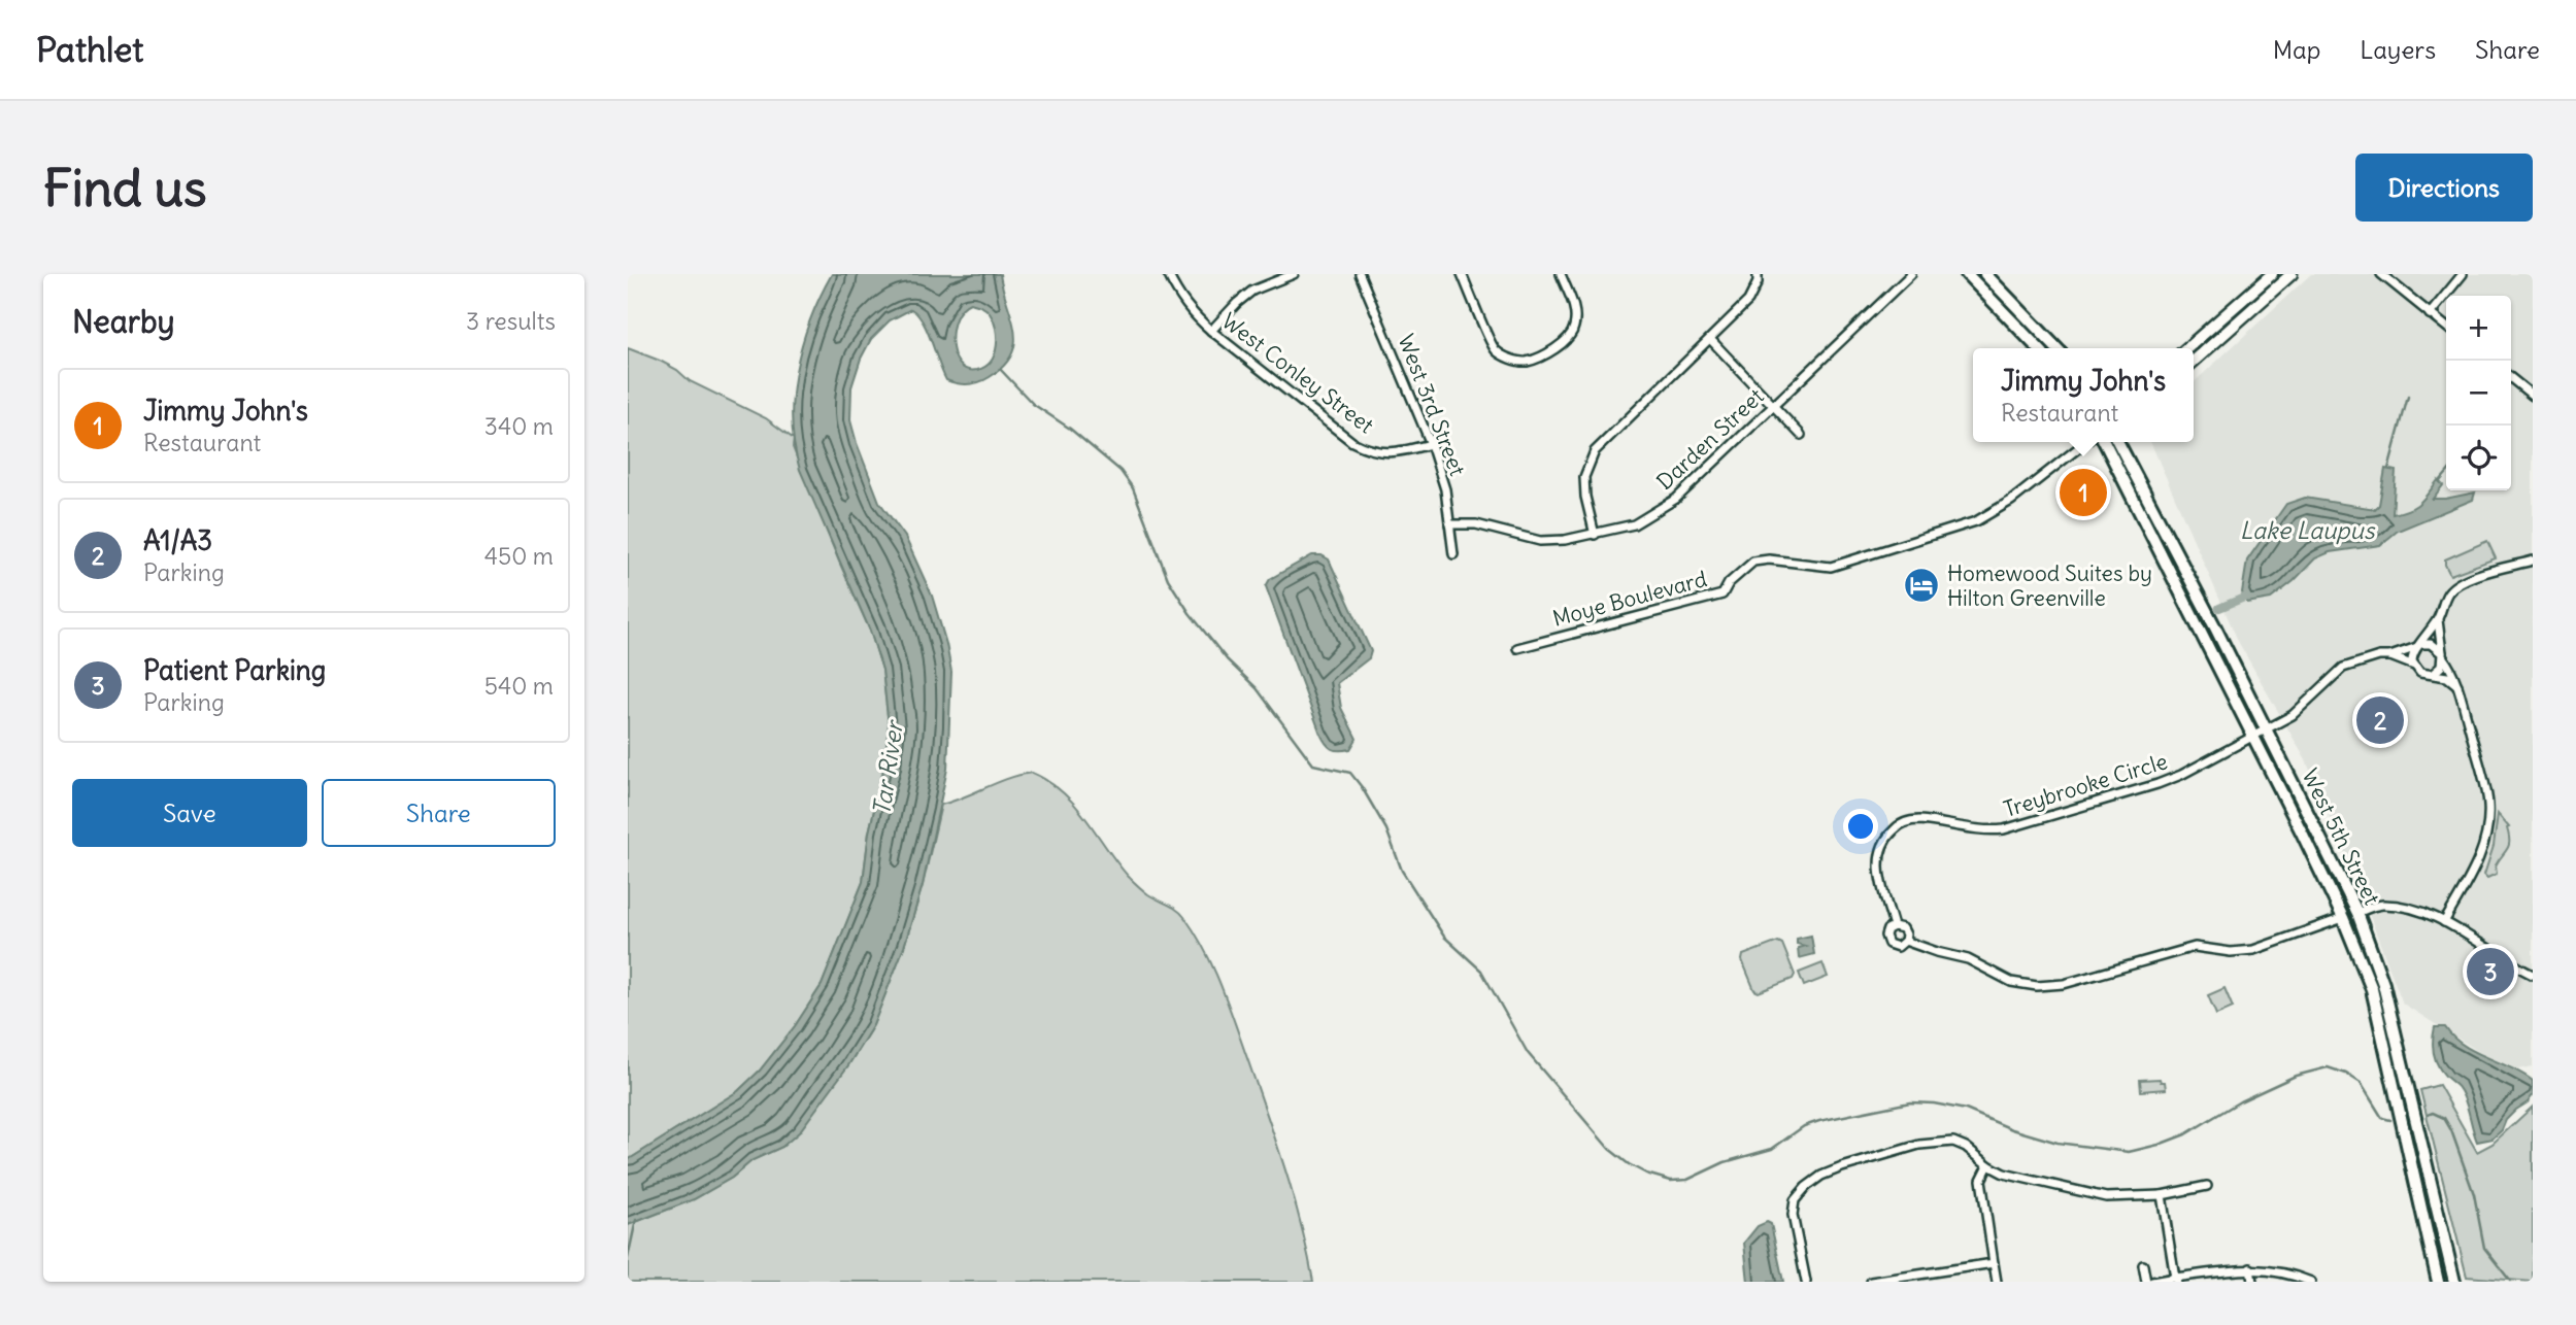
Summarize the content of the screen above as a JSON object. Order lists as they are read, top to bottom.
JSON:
{
  "streets": {
    "main road": ["West 5th Street"],
    "street": [
      "West Conley Street",
      "West 3rd Street",
      "Darden Street",
      "Moye Boulevard",
      "Treybrooke Circle"
    ]
  },
  "crossings": [
    ["West Conley Street", "West 3rd Street"],
    ["West 3rd Street", "Darden Street"],
    ["Treybrooke Circle", "West 5th Street"]
  ],
  "water": ["Lake Laupus", "Tar River"],
  "places": {
    "hotel": ["Homewood Suites by Hilton Greenville"]
  },
  "page": {
    "header": "Pathlet",
    "nav": ["Map", "Layers", "Share"],
    "buttons": [
      "Directions",
      ["Save", "Share"]
    ],
    "title": "Find us",
    "heading": ["Nearby", "3 results"],
    "map_buttons": ["+", "−"],
    "popup": ["Jimmy John's", "Restaurant"],
    "list": [
      {
        "mark": "1",
        "name": "Jimmy John's",
        "note": "Restaurant",
        "value": "340 m"
      },
      {
        "mark": "2",
        "name": "A1/A3",
        "note": "Parking",
        "value": "450 m"
      },
      {
        "mark": "3",
        "name": "Patient Parking",
        "note": "Parking",
        "value": "540 m"
      }
    ],
    "pins": ["1", "2", "3"]
  }
}
